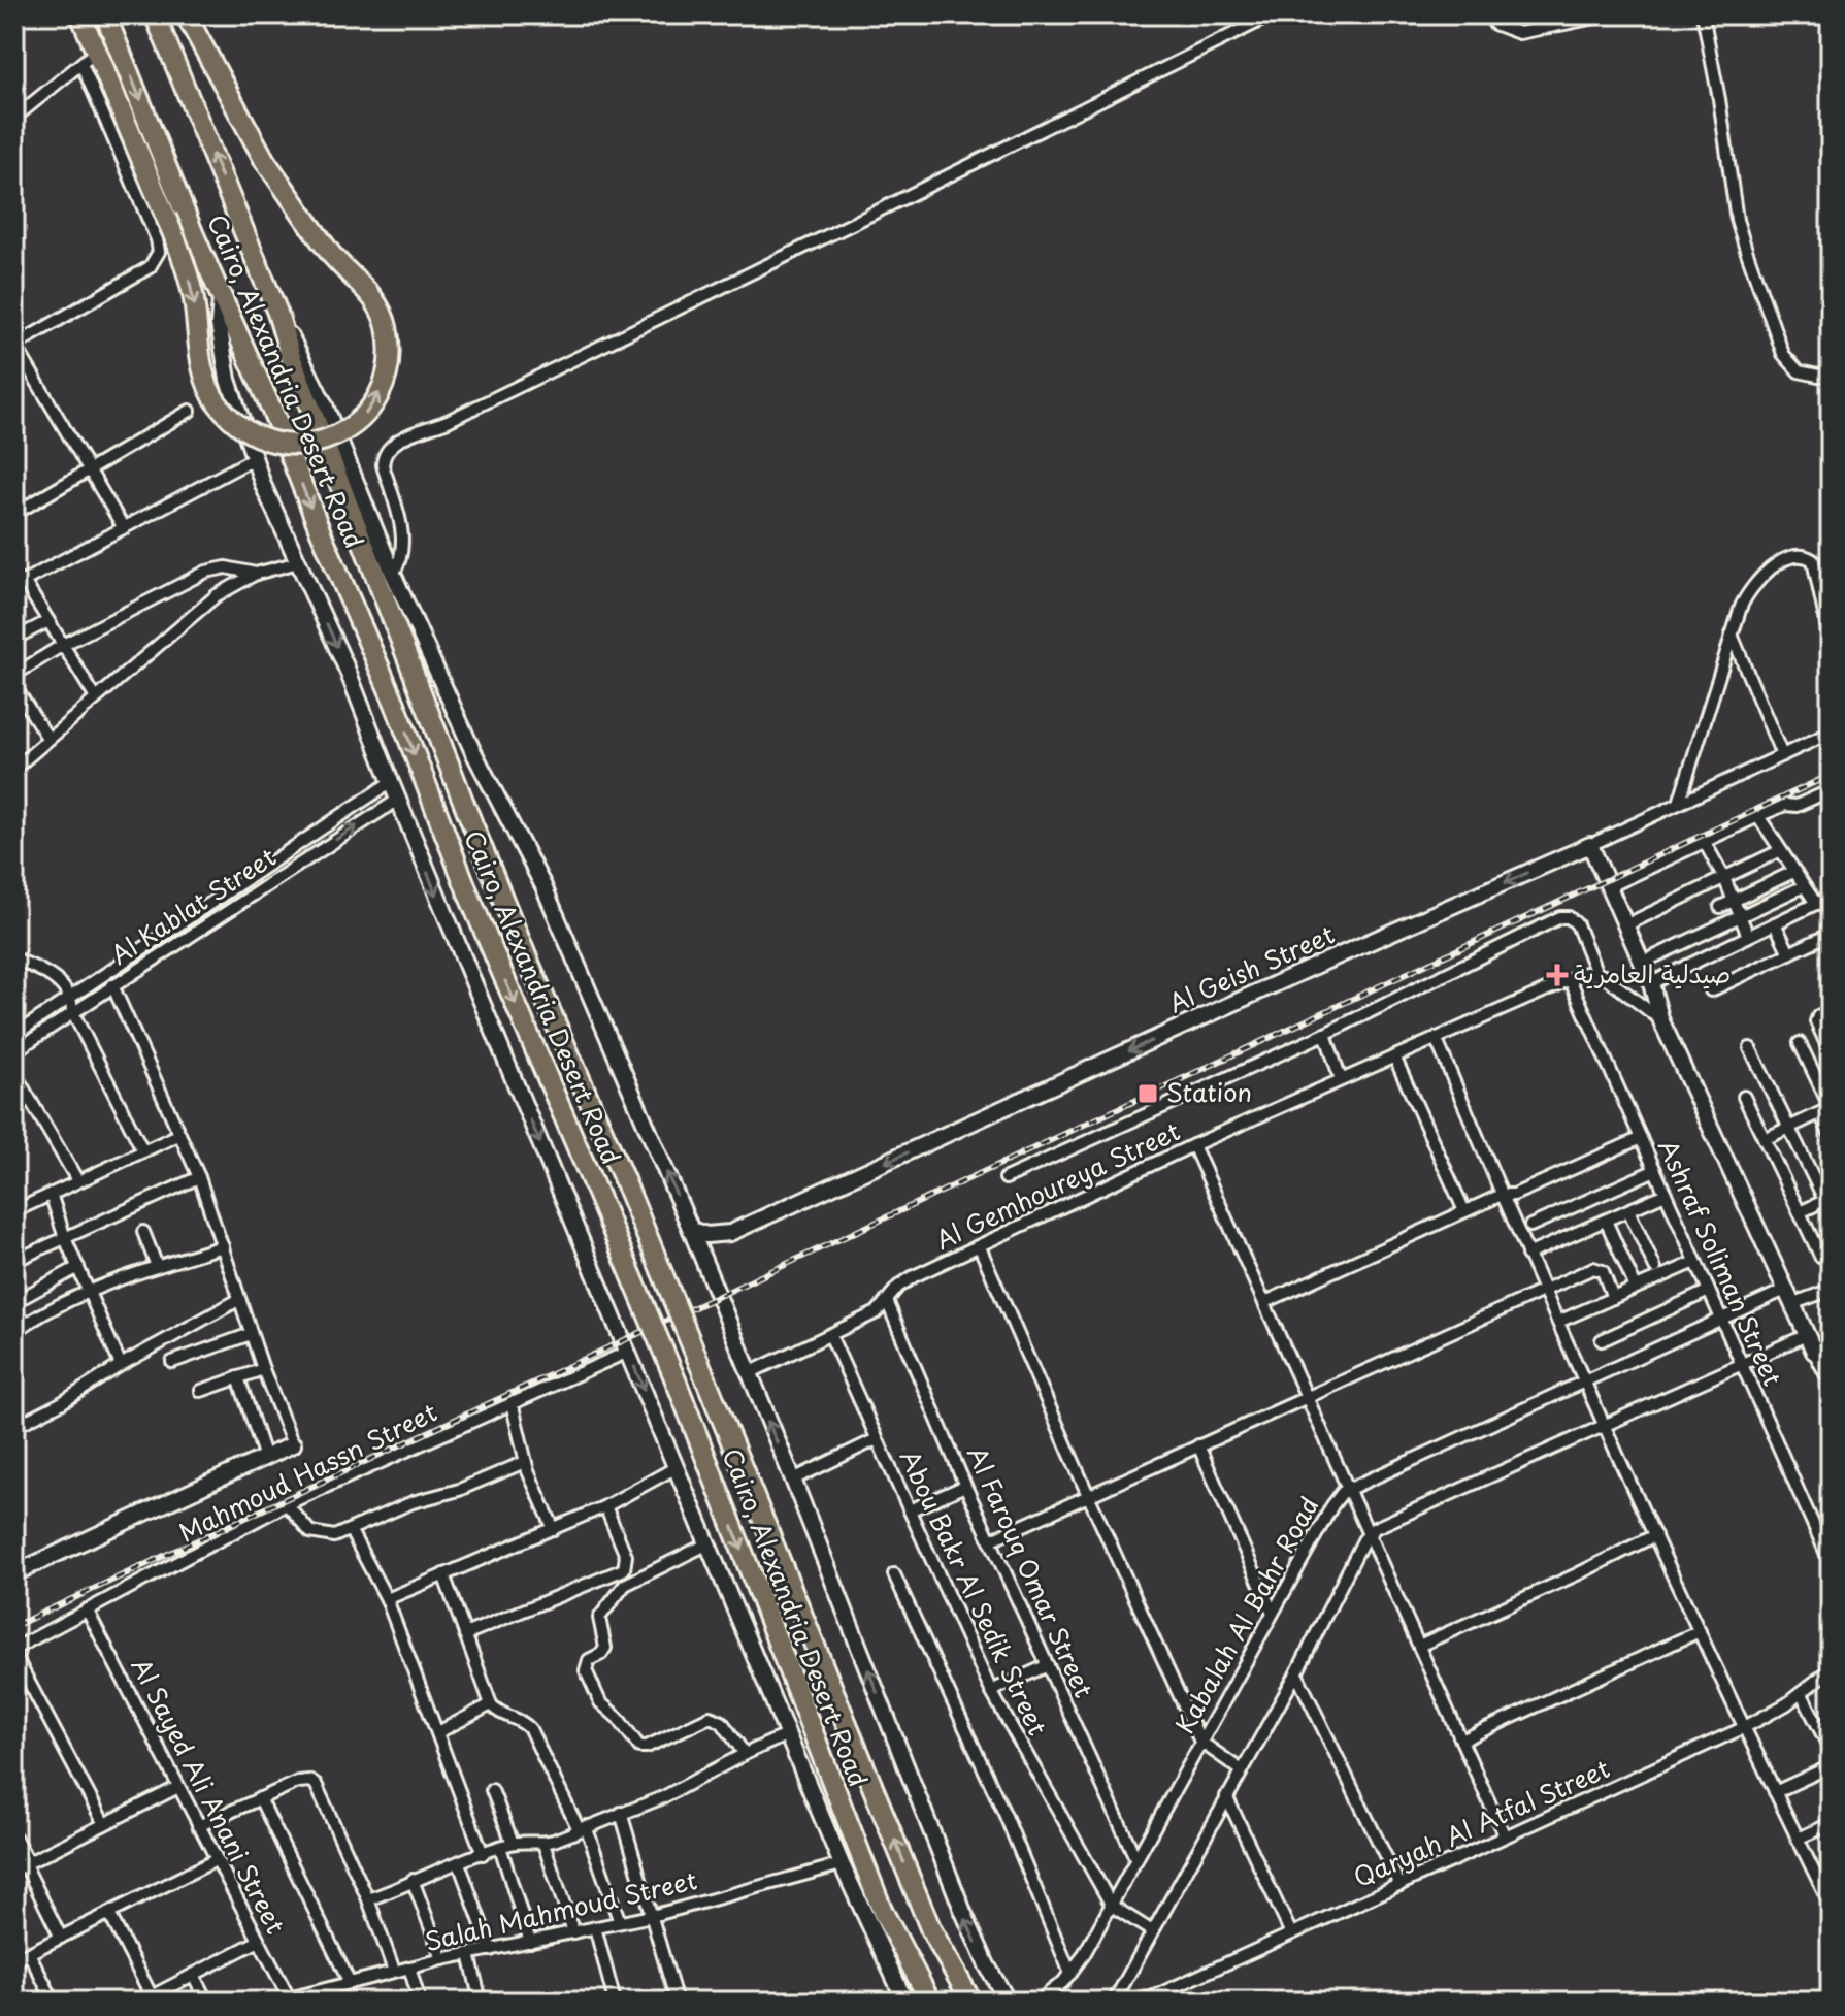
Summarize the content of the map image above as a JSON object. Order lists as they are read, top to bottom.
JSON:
{
  "streets": {
    "highway": ["Cairo, Alexandria Desert Road"],
    "street": [
      "Al Kablat Street",
      "Al Geish Street",
      "Al Gemhoureya Street",
      "Ashraf Soliman Street",
      "Mahmoud Hassn Street",
      "Al Farouq Omar Street",
      "Abou Bakr Al Sedik Street",
      "Kabalah Al Bahr Road",
      "Al Sayed Ali Anani Street",
      "Qaryah Al Atfal Street",
      "Salah Mahmoud Street"
    ]
  },
  "crossings": [
    ["Al Gemhoureya Street", "Ashraf Soliman Street"],
    ["Al Gemhoureya Street", "Al Farouq Omar Street"],
    ["Al Gemhoureya Street", "Abou Bakr Al Sedik Street"],
    ["Ashraf Soliman Street", "Kabalah Al Bahr Road"],
    ["Mahmoud Hassn Street", "Al Sayed Ali Anani Street"],
    ["Al Farouq Omar Street", "Kabalah Al Bahr Road"],
    ["Abou Bakr Al Sedik Street", "Kabalah Al Bahr Road"],
    ["Al Sayed Ali Anani Street", "Salah Mahmoud Street"]
  ],
  "places": {
    "health": ["صيدلية العامرية"],
    "transit": ["Station"]
  }
}
